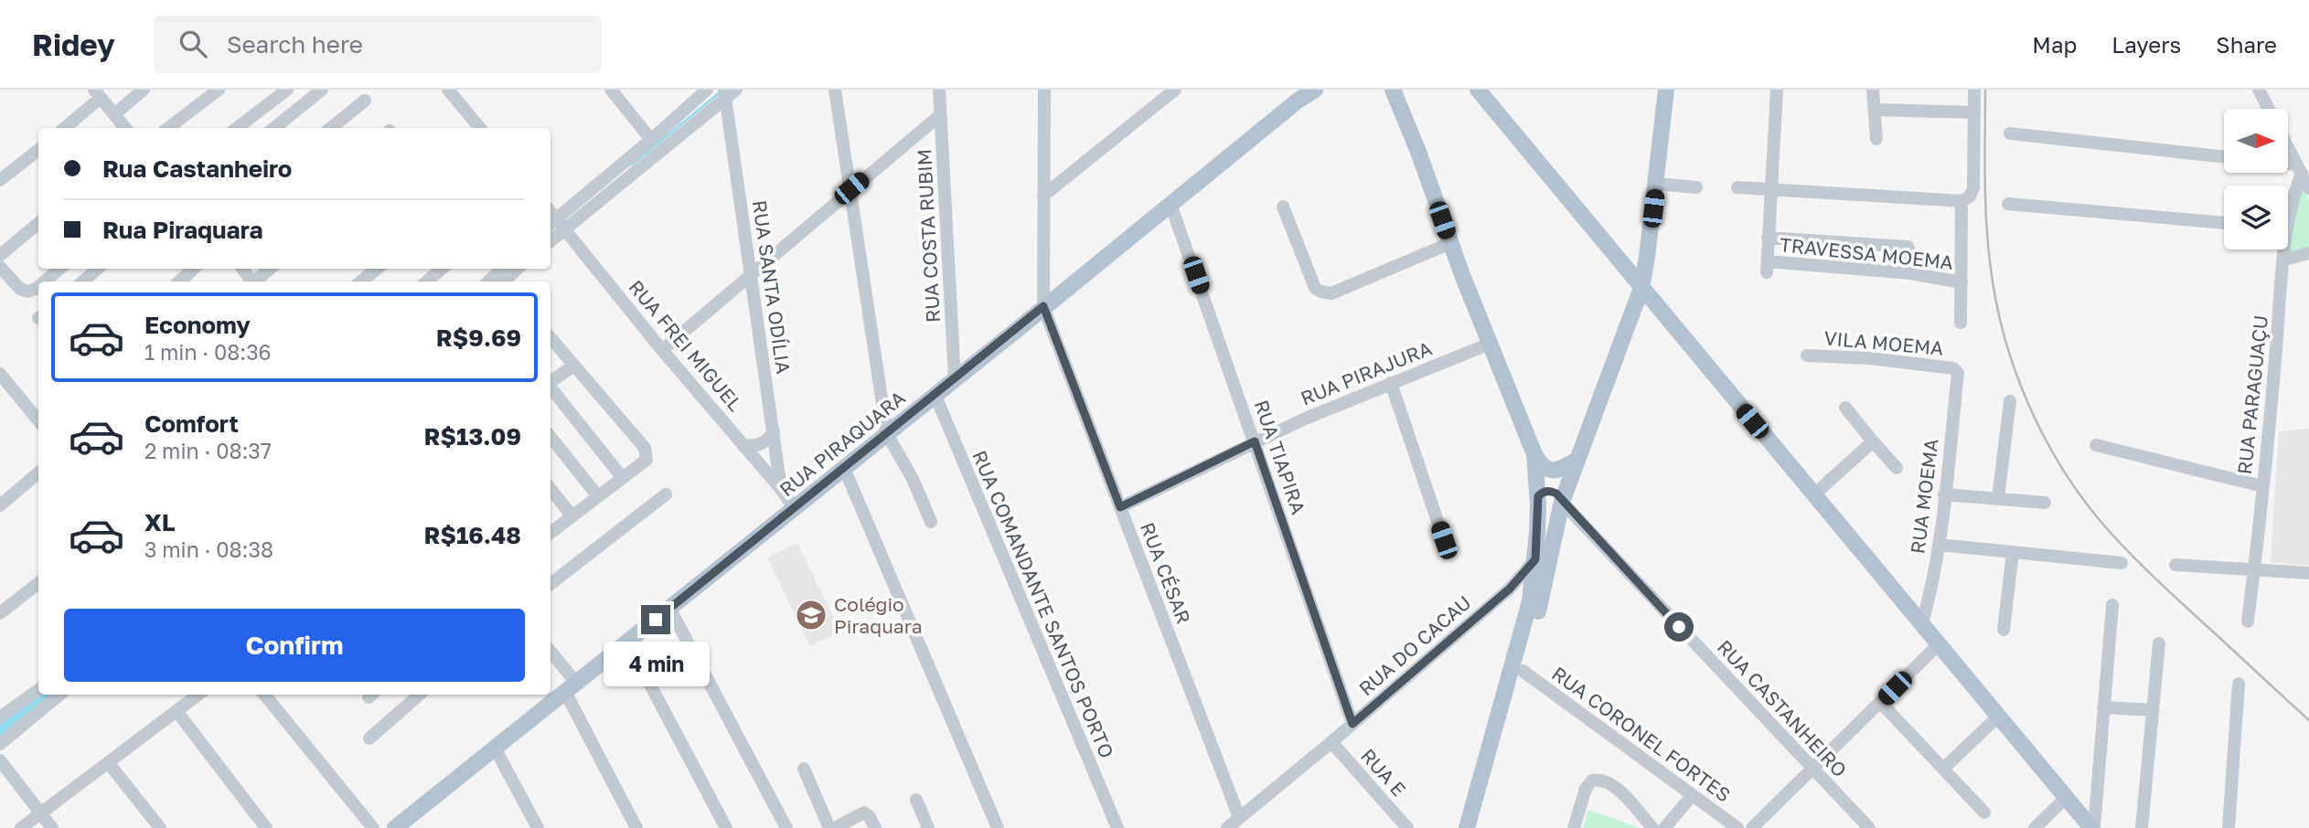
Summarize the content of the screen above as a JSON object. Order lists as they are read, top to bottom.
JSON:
{
  "streets": {
    "main road": ["RUA PIRAQUARA"],
    "street": [
      "RUA COSTA RUBIM",
      "TRAVESSA MOEMA",
      "RUA SANTA ODÍLIA",
      "VILA MOEMA",
      "RUA FREI MIGUEL",
      "RUA PIRAJURA",
      "RUA PARAGUAÇU",
      "RUA TIAPIRA",
      "RUA MOEMA",
      "RUA CÉSAR",
      "RUA COMANDANTE SANTOS PORTO",
      "RUA DO CACAU",
      "RUA CASTANHEIRO",
      "RUA CORONEL FORTES",
      "RUA E"
    ]
  },
  "crossings": [
    ["RUA COSTA RUBIM", "RUA PIRAQUARA"],
    ["RUA SANTA ODÍLIA", "RUA FREI MIGUEL"],
    ["VILA MOEMA", "RUA MOEMA"],
    ["RUA FREI MIGUEL", "RUA PIRAQUARA"],
    ["RUA PIRAJURA", "RUA TIAPIRA"],
    ["RUA PIRAJURA", "RUA CÉSAR"],
    ["RUA PIRAQUARA", "RUA TIAPIRA"],
    ["RUA PIRAQUARA", "RUA CÉSAR"],
    ["RUA PIRAQUARA", "RUA COMANDANTE SANTOS PORTO"],
    ["RUA TIAPIRA", "RUA DO CACAU"],
    ["RUA CÉSAR", "RUA DO CACAU"],
    ["RUA DO CACAU", "RUA E"]
  ],
  "places": {
    "school or university": ["Colégio Piraquara"]
  },
  "north": "right",
  "page": {
    "header": "Ridey",
    "search": "Search here",
    "nav": ["Map", "Layers", "Share"],
    "banner": ["Rua Castanheiro", "Rua Piraquara"],
    "list": [
      {
        "name": "Economy",
        "note": "1 min · 08:36",
        "value": "R$9.69"
      },
      {
        "name": "Comfort",
        "note": "2 min · 08:37",
        "value": "R$13.09"
      },
      {
        "name": "XL",
        "note": "3 min · 08:38",
        "value": "R$16.48"
      }
    ],
    "buttons": "Confirm",
    "bubble": "4 min"
  }
}
